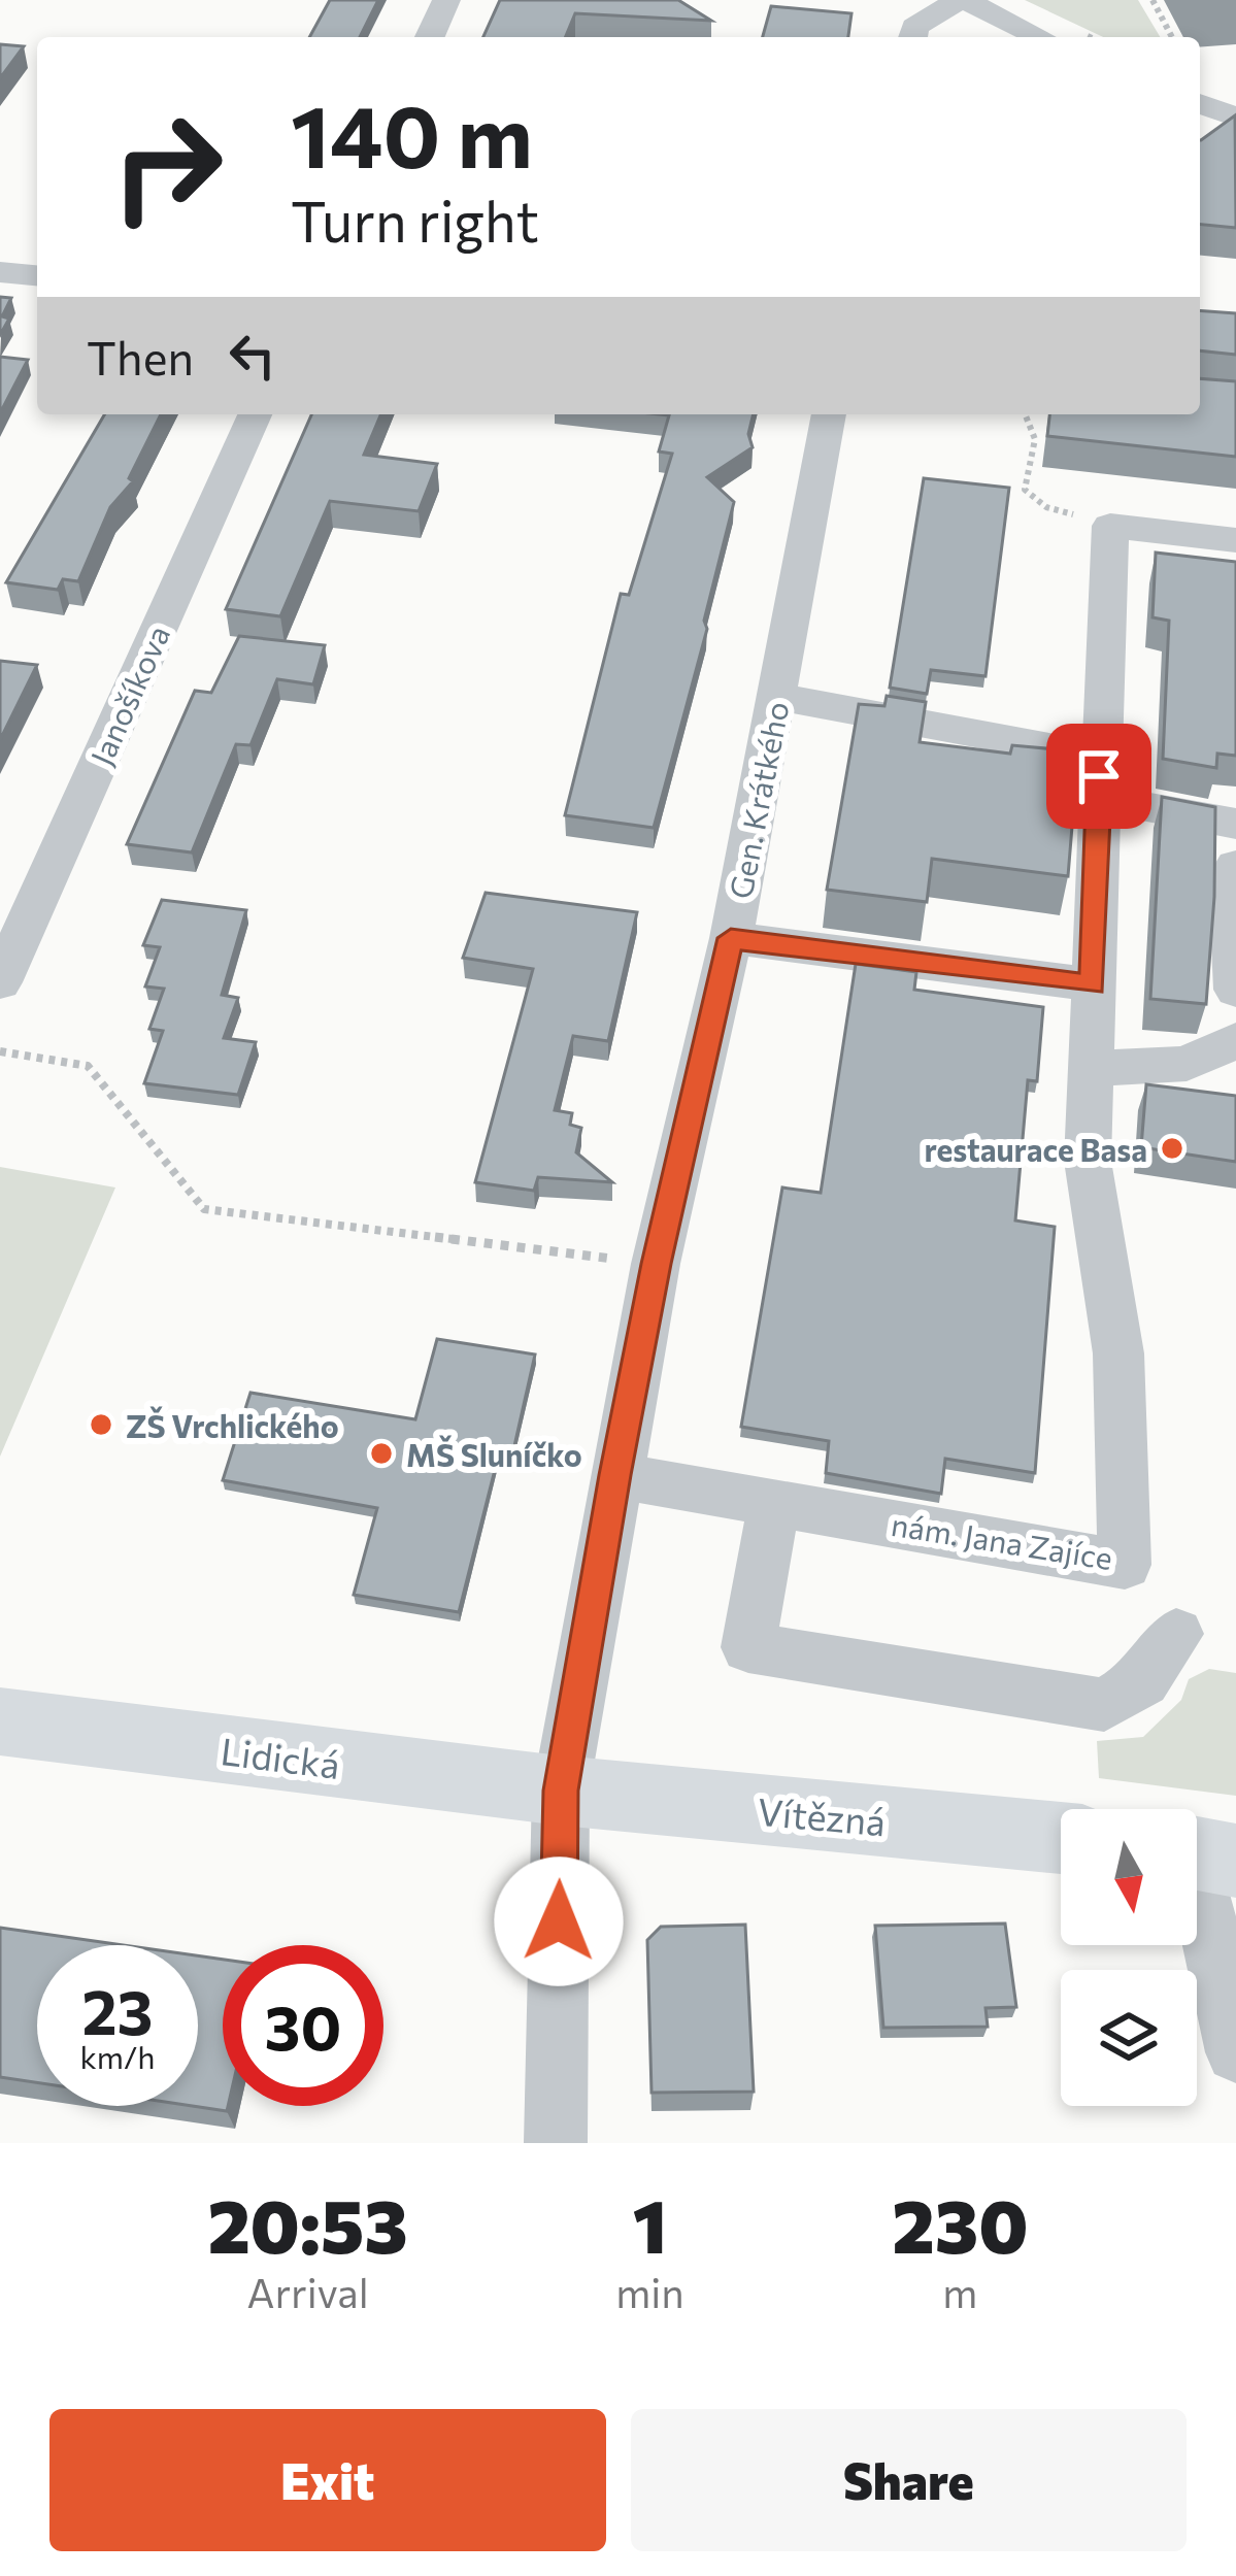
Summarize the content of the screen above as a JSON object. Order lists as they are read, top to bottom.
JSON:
{
  "streets": {
    "main road": ["Lidická", "Vítězná"],
    "street": ["Janošíkova", "Gen. Krátkého", "nám. Jana Zajíce"]
  },
  "crossings": [
    ["Gen. Krátkého", "nám. Jana Zajíce"],
    ["Gen. Krátkého", "Lidická"],
    ["Gen. Krátkého", "Vítězná"],
    ["Lidická", "Vítězná"]
  ],
  "places": ["restaurace Basa", "ZŠ Vrchlického", "MŠ Sluníčko"],
  "north": "bottom",
  "page": {
    "turn": ["140 m", "Turn right"],
    "then": "Then",
    "speed": "23 km/h",
    "limit": "30",
    "eta": [
      "20:53",
      "Arrival",
      "1",
      "min",
      "230",
      "m"
    ],
    "buttons": ["Exit", "Share"]
  }
}
